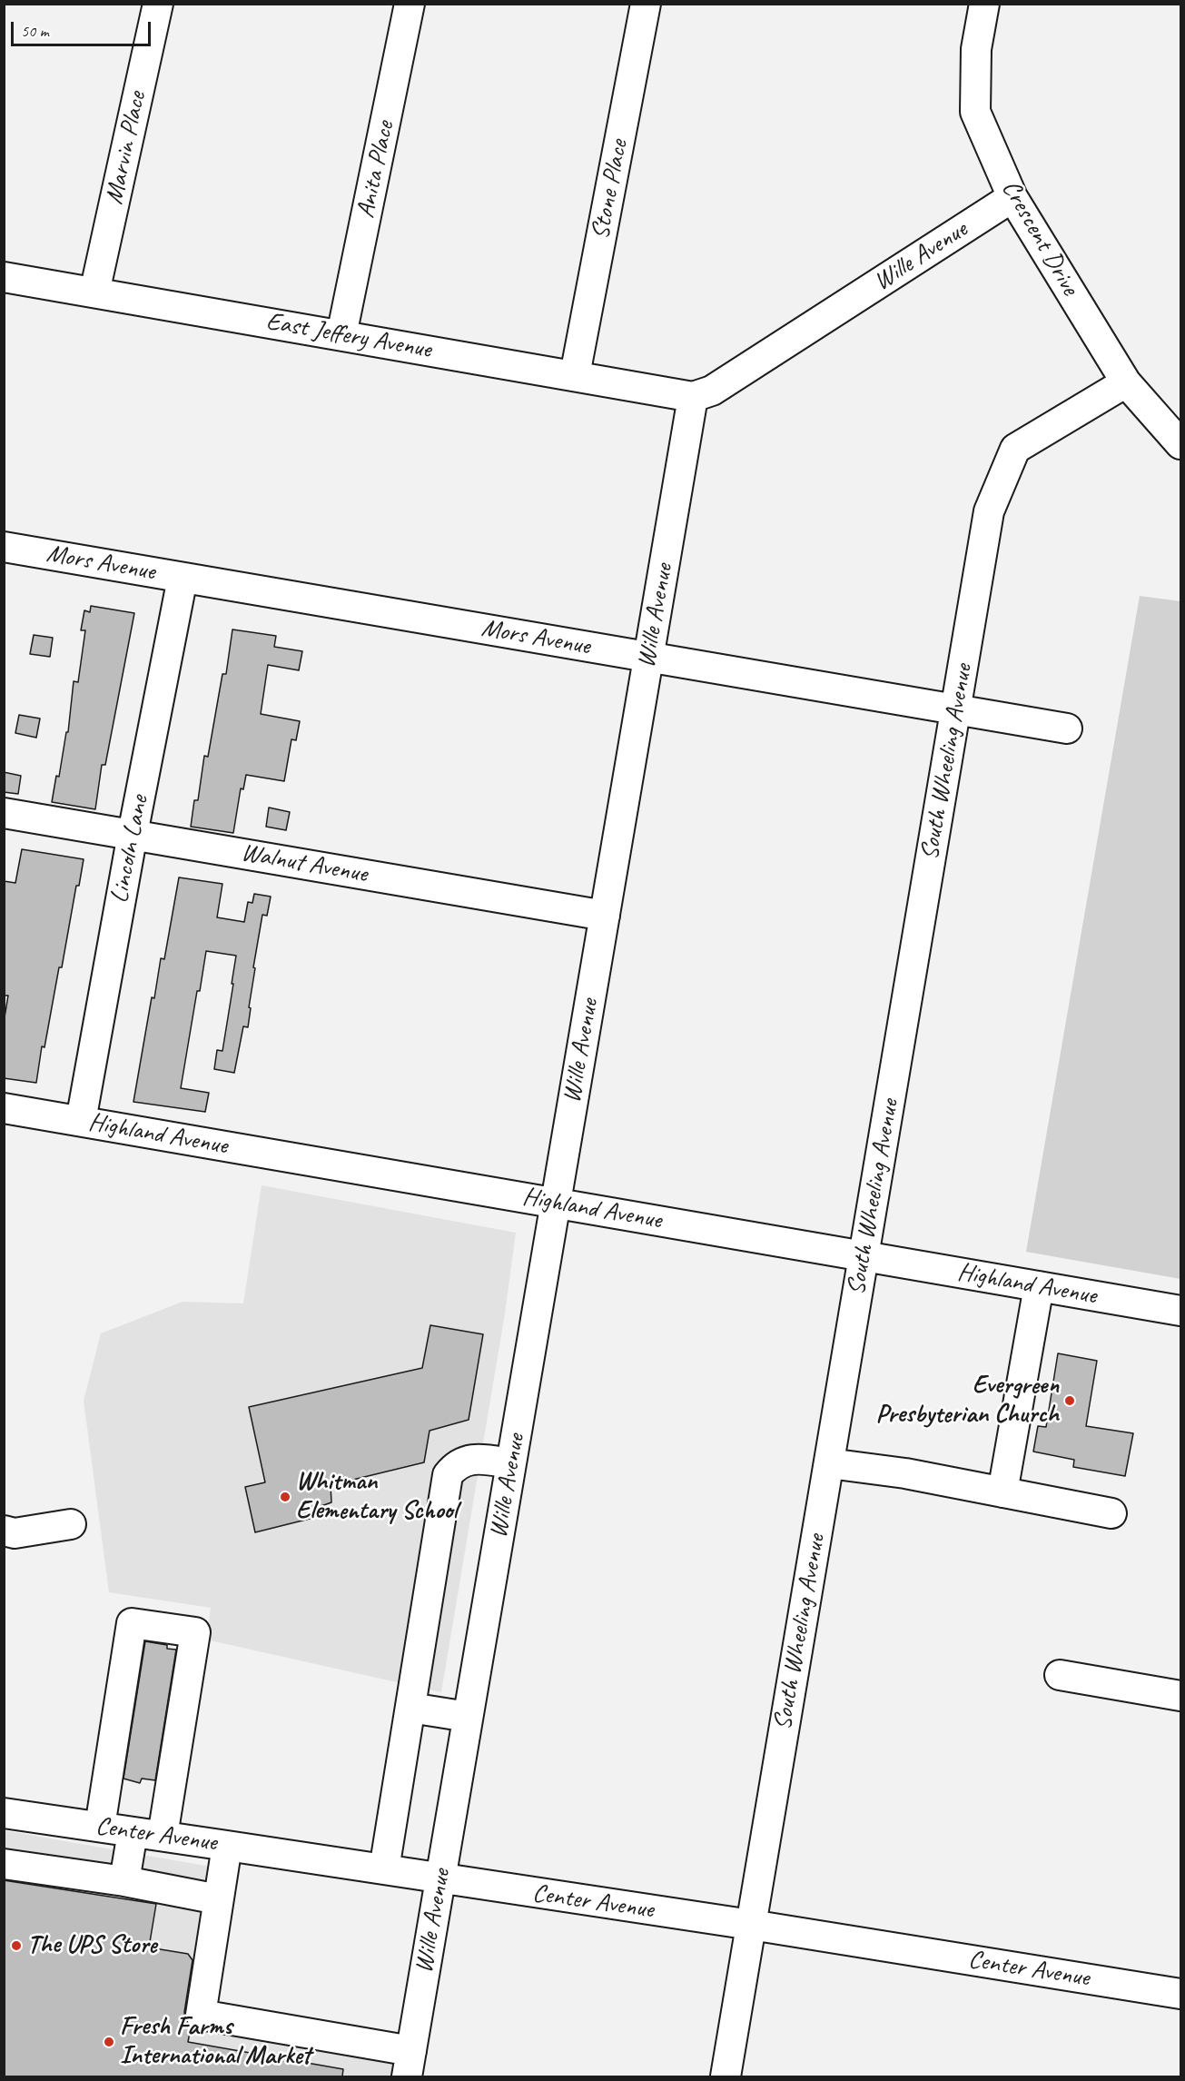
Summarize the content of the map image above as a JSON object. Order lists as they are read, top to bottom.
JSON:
{
  "streets": {
    "street": [
      "Marvin Place",
      "Anita Place",
      "Stone Place",
      "Crescent Drive",
      "Wille Avenue",
      "East Jeffery Avenue",
      "Mors Avenue",
      "South Wheeling Avenue",
      "Lincoln Lane",
      "Walnut Avenue",
      "Highland Avenue",
      "Center Avenue"
    ]
  },
  "crossings": [
    ["Marvin Place", "East Jeffery Avenue"],
    ["Anita Place", "East Jeffery Avenue"],
    ["Stone Place", "East Jeffery Avenue"],
    ["Crescent Drive", "Wille Avenue"],
    ["Crescent Drive", "South Wheeling Avenue"],
    ["Wille Avenue", "East Jeffery Avenue"],
    ["Wille Avenue", "Mors Avenue"],
    ["Wille Avenue", "Walnut Avenue"],
    ["Wille Avenue", "Highland Avenue"],
    ["Wille Avenue", "Center Avenue"],
    ["Mors Avenue", "South Wheeling Avenue"],
    ["Mors Avenue", "Lincoln Lane"],
    ["South Wheeling Avenue", "Highland Avenue"],
    ["South Wheeling Avenue", "Center Avenue"],
    ["Lincoln Lane", "Walnut Avenue"],
    ["Lincoln Lane", "Highland Avenue"]
  ],
  "places": [
    "Evergreen Presbyterian Church",
    "Whitman Elementary School",
    "The UPS Store",
    "Fresh Farms International Market"
  ],
  "scale_bar": "50 m"
}
